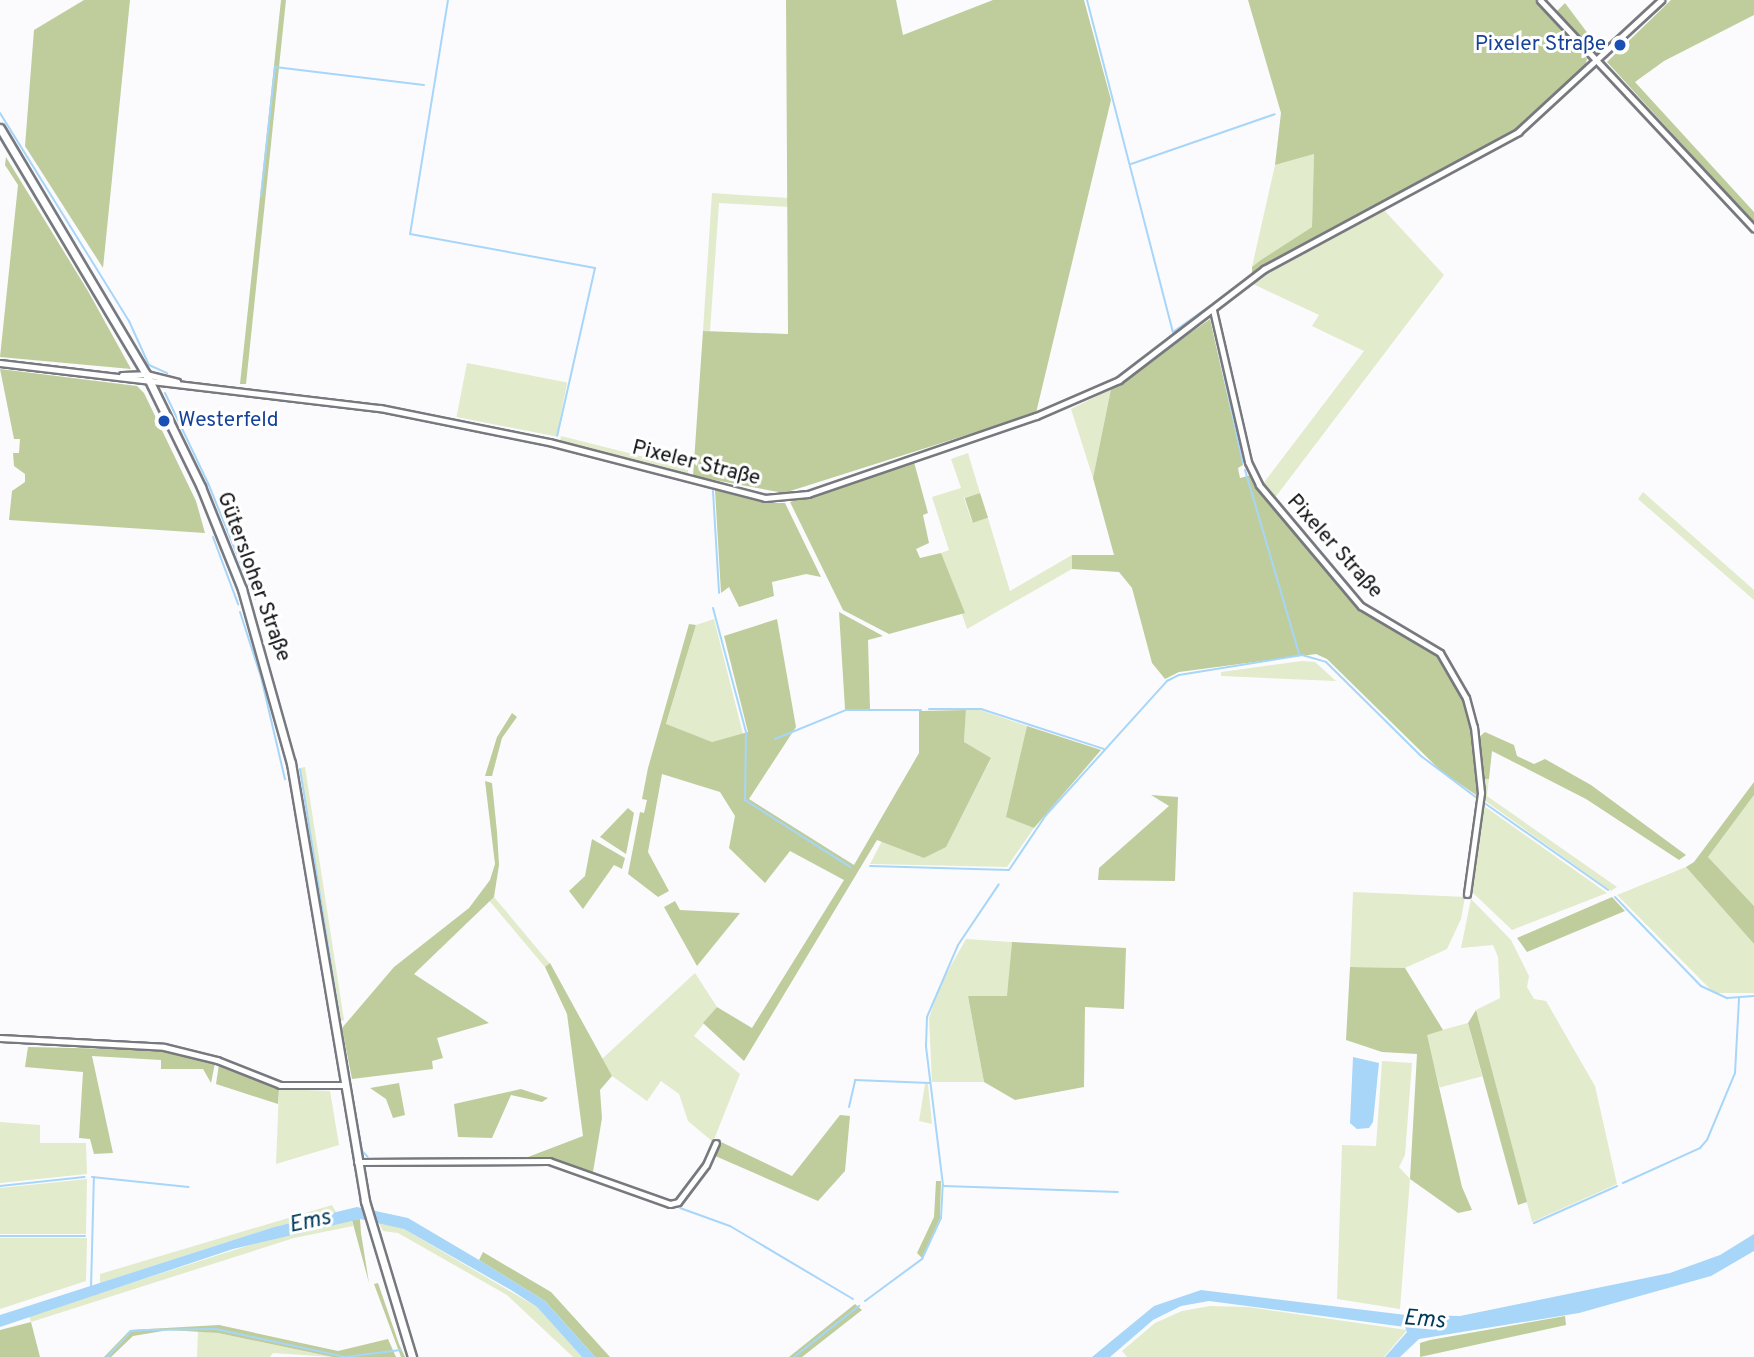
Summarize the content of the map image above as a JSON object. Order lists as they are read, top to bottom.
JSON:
{
  "streets": {
    "main road": ["Gütersloher Straße"],
    "street": ["Pixeler Straße"]
  },
  "crossings": [
    ["Pixeler Straße", "Gütersloher Straße"]
  ],
  "water": ["Ems"],
  "places": ["Pixeler Straße", "Westerfeld"]
}
